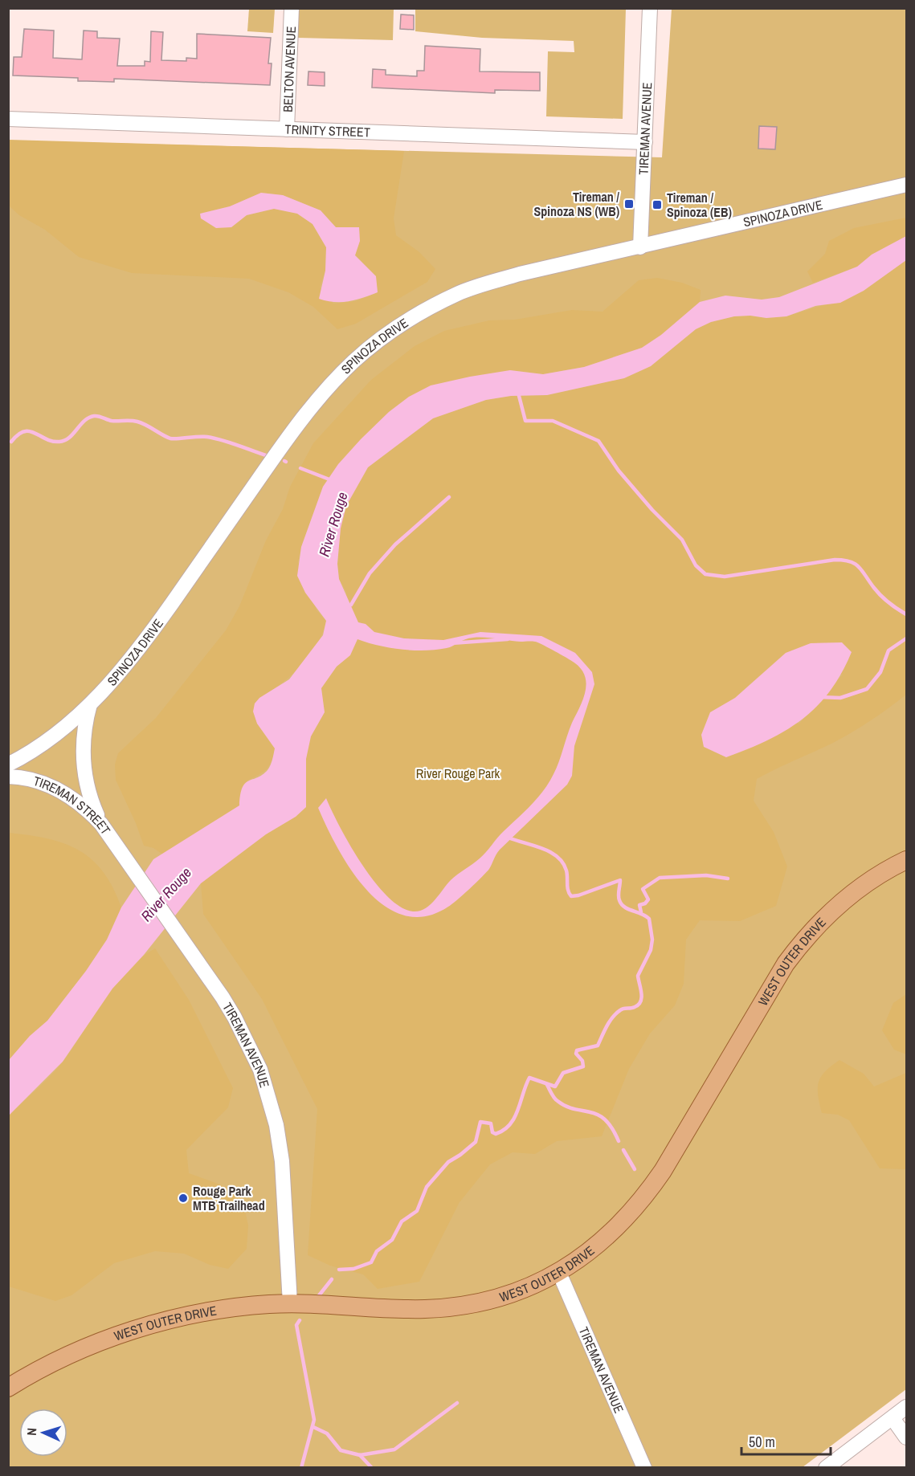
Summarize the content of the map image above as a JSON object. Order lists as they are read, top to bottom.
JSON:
{
  "streets": {
    "main road": ["WEST OUTER DRIVE"],
    "street": [
      "BELTON AVENUE",
      "TIREMAN AVENUE",
      "TRINITY STREET",
      "SPINOZA DRIVE",
      "TIREMAN STREET"
    ]
  },
  "crossings": [
    ["BELTON AVENUE", "TRINITY STREET"],
    ["TIREMAN AVENUE", "TRINITY STREET"],
    ["TIREMAN AVENUE", "SPINOZA DRIVE"],
    ["TIREMAN AVENUE", "TIREMAN STREET"],
    ["TIREMAN AVENUE", "WEST OUTER DRIVE"],
    ["SPINOZA DRIVE", "TIREMAN STREET"]
  ],
  "water": ["River Rouge"],
  "parks": ["River Rouge Park"],
  "places": {
    "transit": ["Tireman / Spinoza NS (WB)", "Tireman / Spinoza (EB)"],
    "other": ["Rouge Park MTB Trailhead"]
  },
  "scale_bar": "50 m",
  "north": "left"
}
